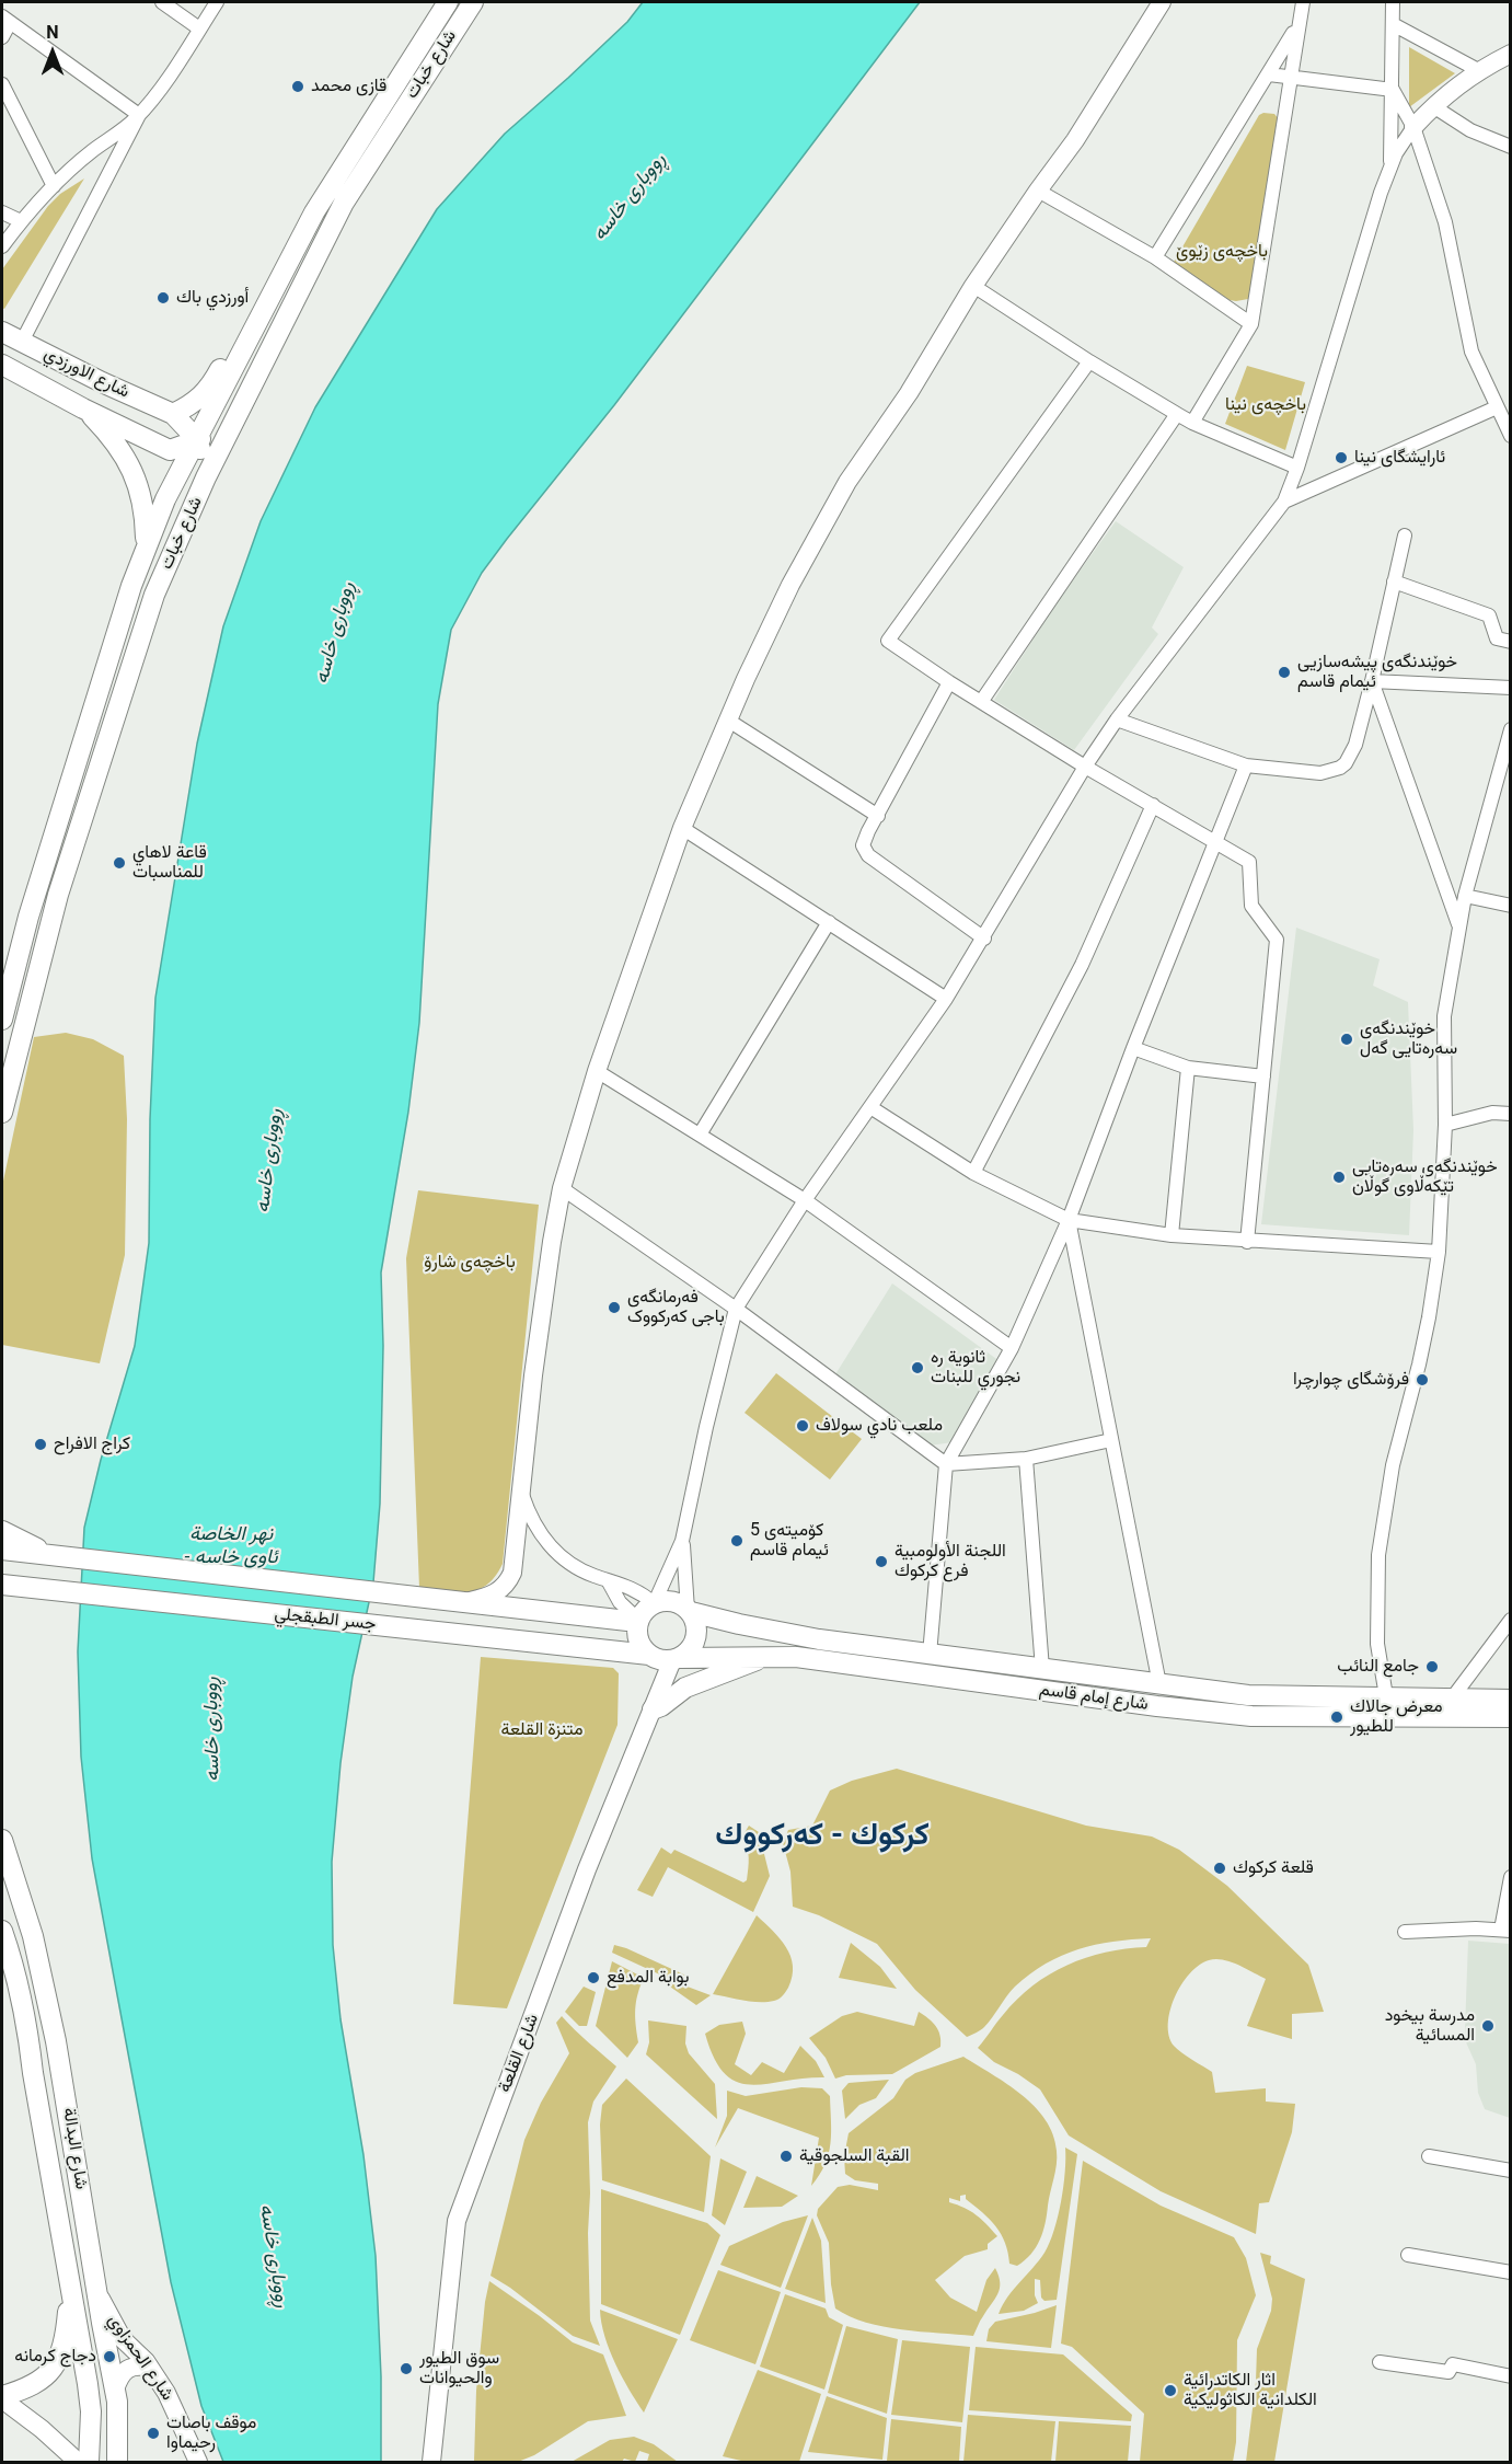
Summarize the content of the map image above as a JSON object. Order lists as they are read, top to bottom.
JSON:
{
  "streets": {
    "main road": [
      "شارع خبات",
      "شارع الاورزدي",
      "جسر الطبقجلي",
      "شارع إمام قاسم",
      "شارع البدالة"
    ],
    "street": ["شارع القلعة", "شارع الحمزاوي"]
  },
  "crossings": [
    ["شارع خبات", "شارع الاورزدي"],
    ["جسر الطبقجلي", "شارع إمام قاسم"],
    ["جسر الطبقجلي", "شارع القلعة"],
    ["شارع إمام قاسم", "شارع القلعة"],
    ["شارع البدالة", "شارع الحمزاوي"]
  ],
  "districts": ["كركوك - کەرکووك"],
  "water": ["ڕووباری خاسە", "نهر الخاصة - ئاوی خاسە"],
  "parks": [
    "باخچەی زێوێ",
    "باخچەی نینا",
    "باخچەی شارۆ",
    "متنزة القلعة"
  ],
  "places": [
    "قازی محمد",
    "أورزدي باك",
    "ئارایشگای نینا",
    "خوێندنگەی پیشەسازیی ئیمام قاسم",
    "قاعة لاهاي للمناسبات",
    "خوێندنگەی سەرەتایی گەل",
    "خوێندنگەی سەرەتایی تێکەڵاوی گوڵان",
    "فەرمانگەی باجی کەرکووک",
    "ثانوية ره نجوري للبنات",
    "فرۆشگای چوارچرا",
    "ملعب نادي سولاف",
    "كراج الافراح",
    "کۆمیتەی 5 ئیمام قاسم",
    "اللجنة الأولومبية فرع كركوك",
    "جامع النائب",
    "معرض جالاك للطيور",
    "قلعة كركوك",
    "بوابة المدفع",
    "مدرسة بيخود المسائية",
    "القبة السلجوقية",
    "دجاج کرمانە",
    "سوق الطيور والحيوانات",
    "اثار الكاتدرائية الكلدانية الكاثوليكية",
    "موقف باصات رحيماوا"
  ],
  "north": "top"
}
